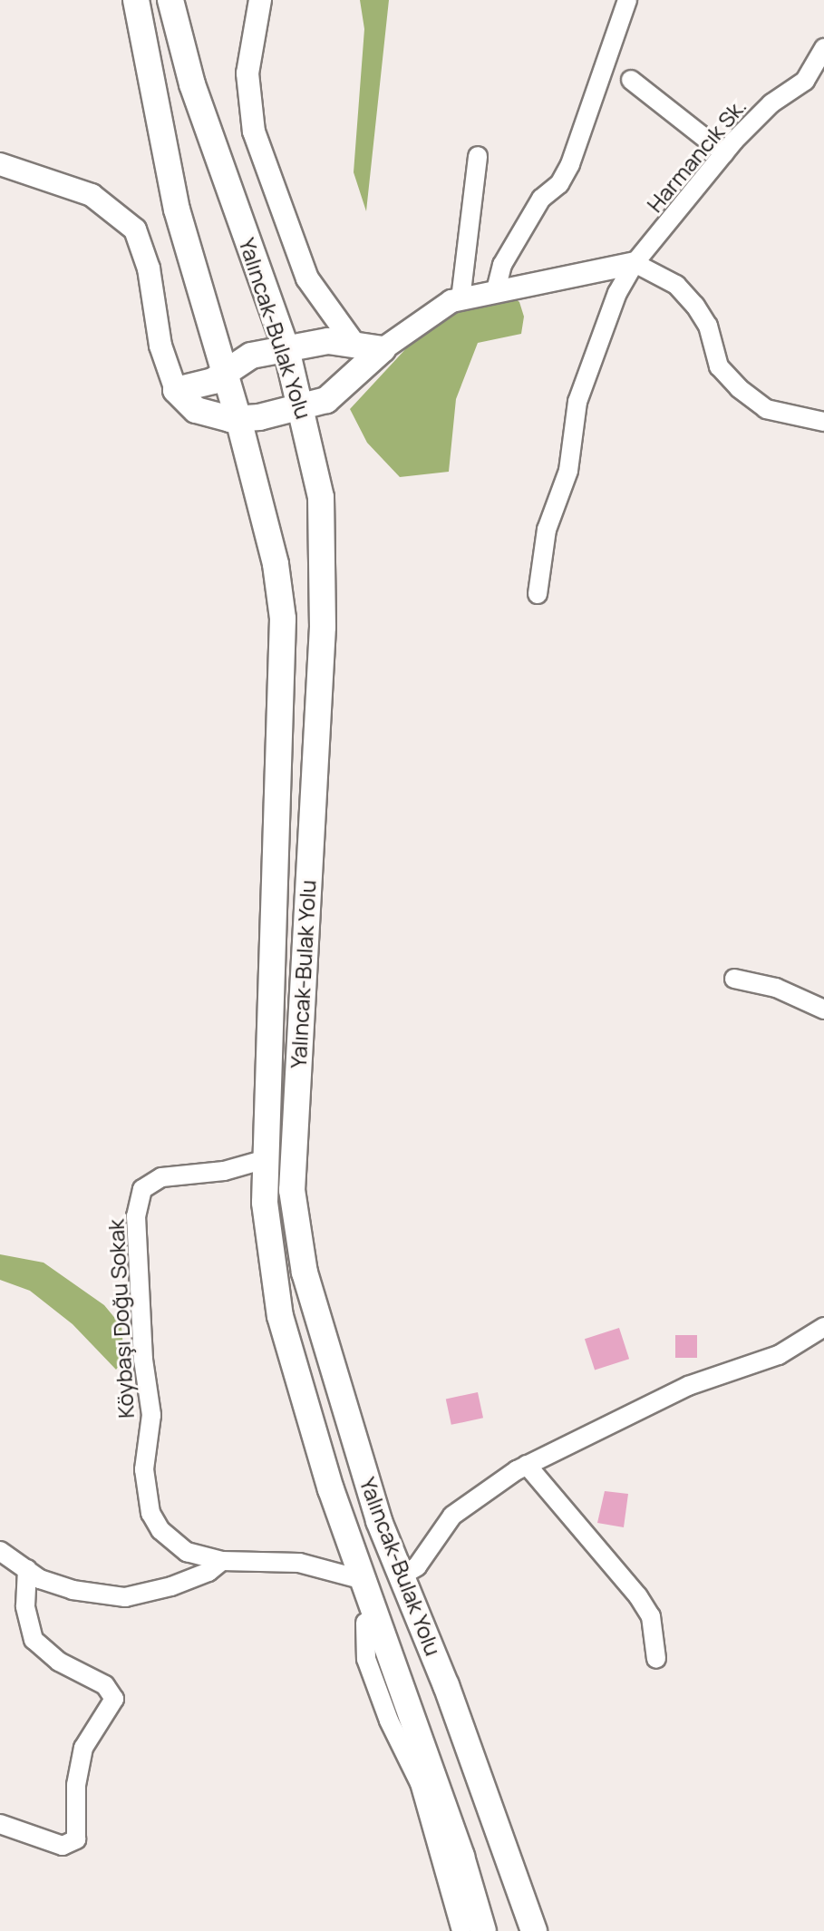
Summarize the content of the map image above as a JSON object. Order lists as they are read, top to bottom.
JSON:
{
  "streets": {
    "main road": ["Yalıncak-Bulak Yolu"],
    "street": ["Harmancık Sk.", "Köybaşı Doğu Sokak"]
  },
  "crossings": [
    ["Yalıncak-Bulak Yolu", "Köybaşı Doğu Sokak"]
  ]
}
